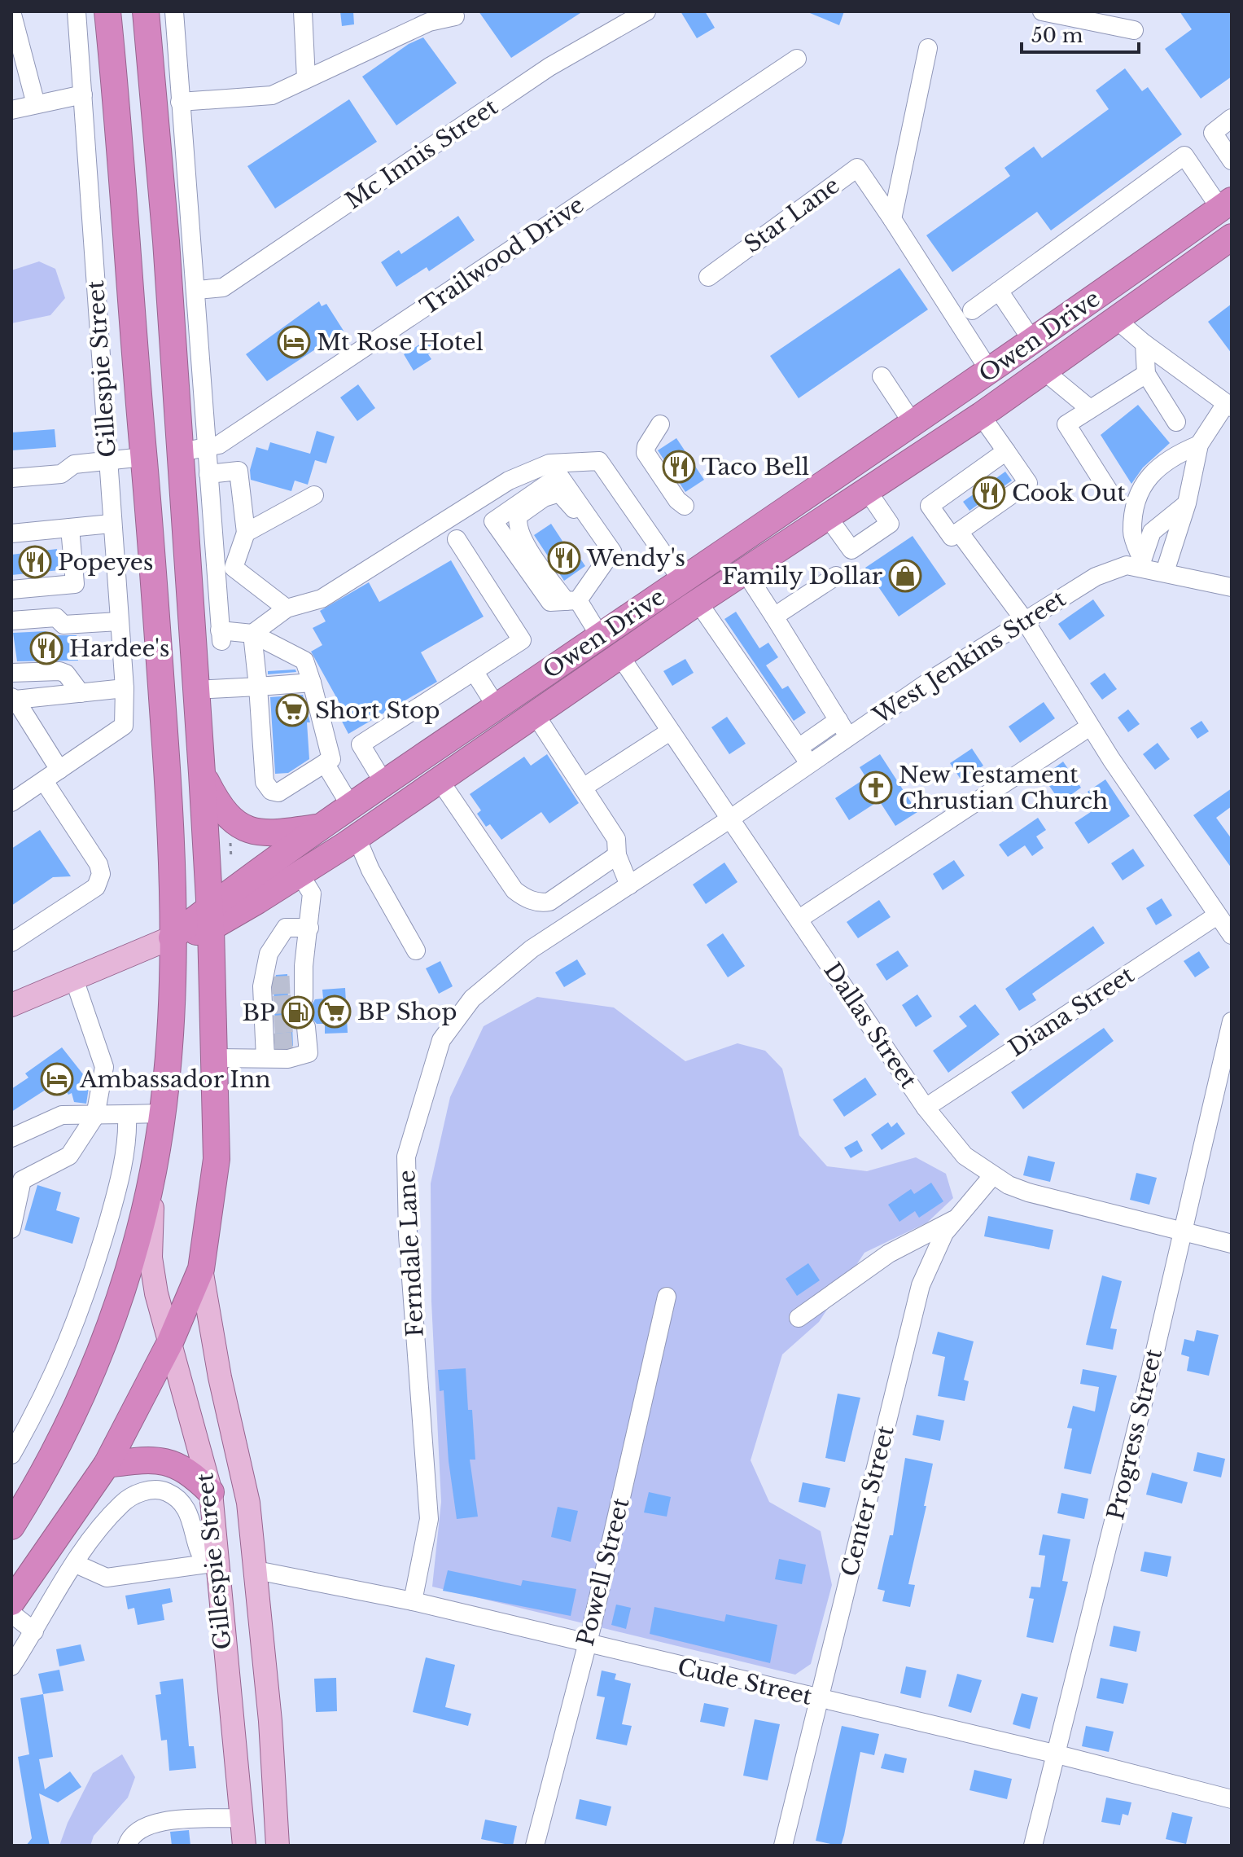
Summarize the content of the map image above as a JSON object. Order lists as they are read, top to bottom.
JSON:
{
  "streets": {
    "highway": ["Owen Drive", "Gillespie Street"],
    "street": [
      "Mc Innis Street",
      "Star Lane",
      "Trailwood Drive",
      "West Jenkins Street",
      "Diana Street",
      "Dallas Street",
      "Ferndale Lane",
      "Progress Street",
      "Center Street",
      "Powell Street",
      "Cude Street"
    ]
  },
  "crossings": [
    ["Star Lane", "Owen Drive"],
    ["Owen Drive", "Gillespie Street"],
    ["Owen Drive", "Dallas Street"],
    ["Gillespie Street", "Cude Street"],
    ["West Jenkins Street", "Dallas Street"],
    ["West Jenkins Street", "Ferndale Lane"],
    ["Diana Street", "Dallas Street"],
    ["Dallas Street", "Ferndale Lane"],
    ["Dallas Street", "Progress Street"],
    ["Dallas Street", "Center Street"],
    ["Ferndale Lane", "Cude Street"],
    ["Progress Street", "Cude Street"],
    ["Center Street", "Cude Street"],
    ["Powell Street", "Cude Street"]
  ],
  "places": {
    "hotel": ["Mt Rose Hotel", "Ambassador Inn"],
    "restaurant": [
      "Taco Bell",
      "Cook Out",
      "Wendy's",
      "Popeyes",
      "Hardee's"
    ],
    "shop": ["Family Dollar"],
    "supermarket": ["Short Stop", "BP Shop"],
    "church": ["New Testament Chrustian Church"],
    "fuel station": ["BP"]
  },
  "scale_bar": "50 m"
}
